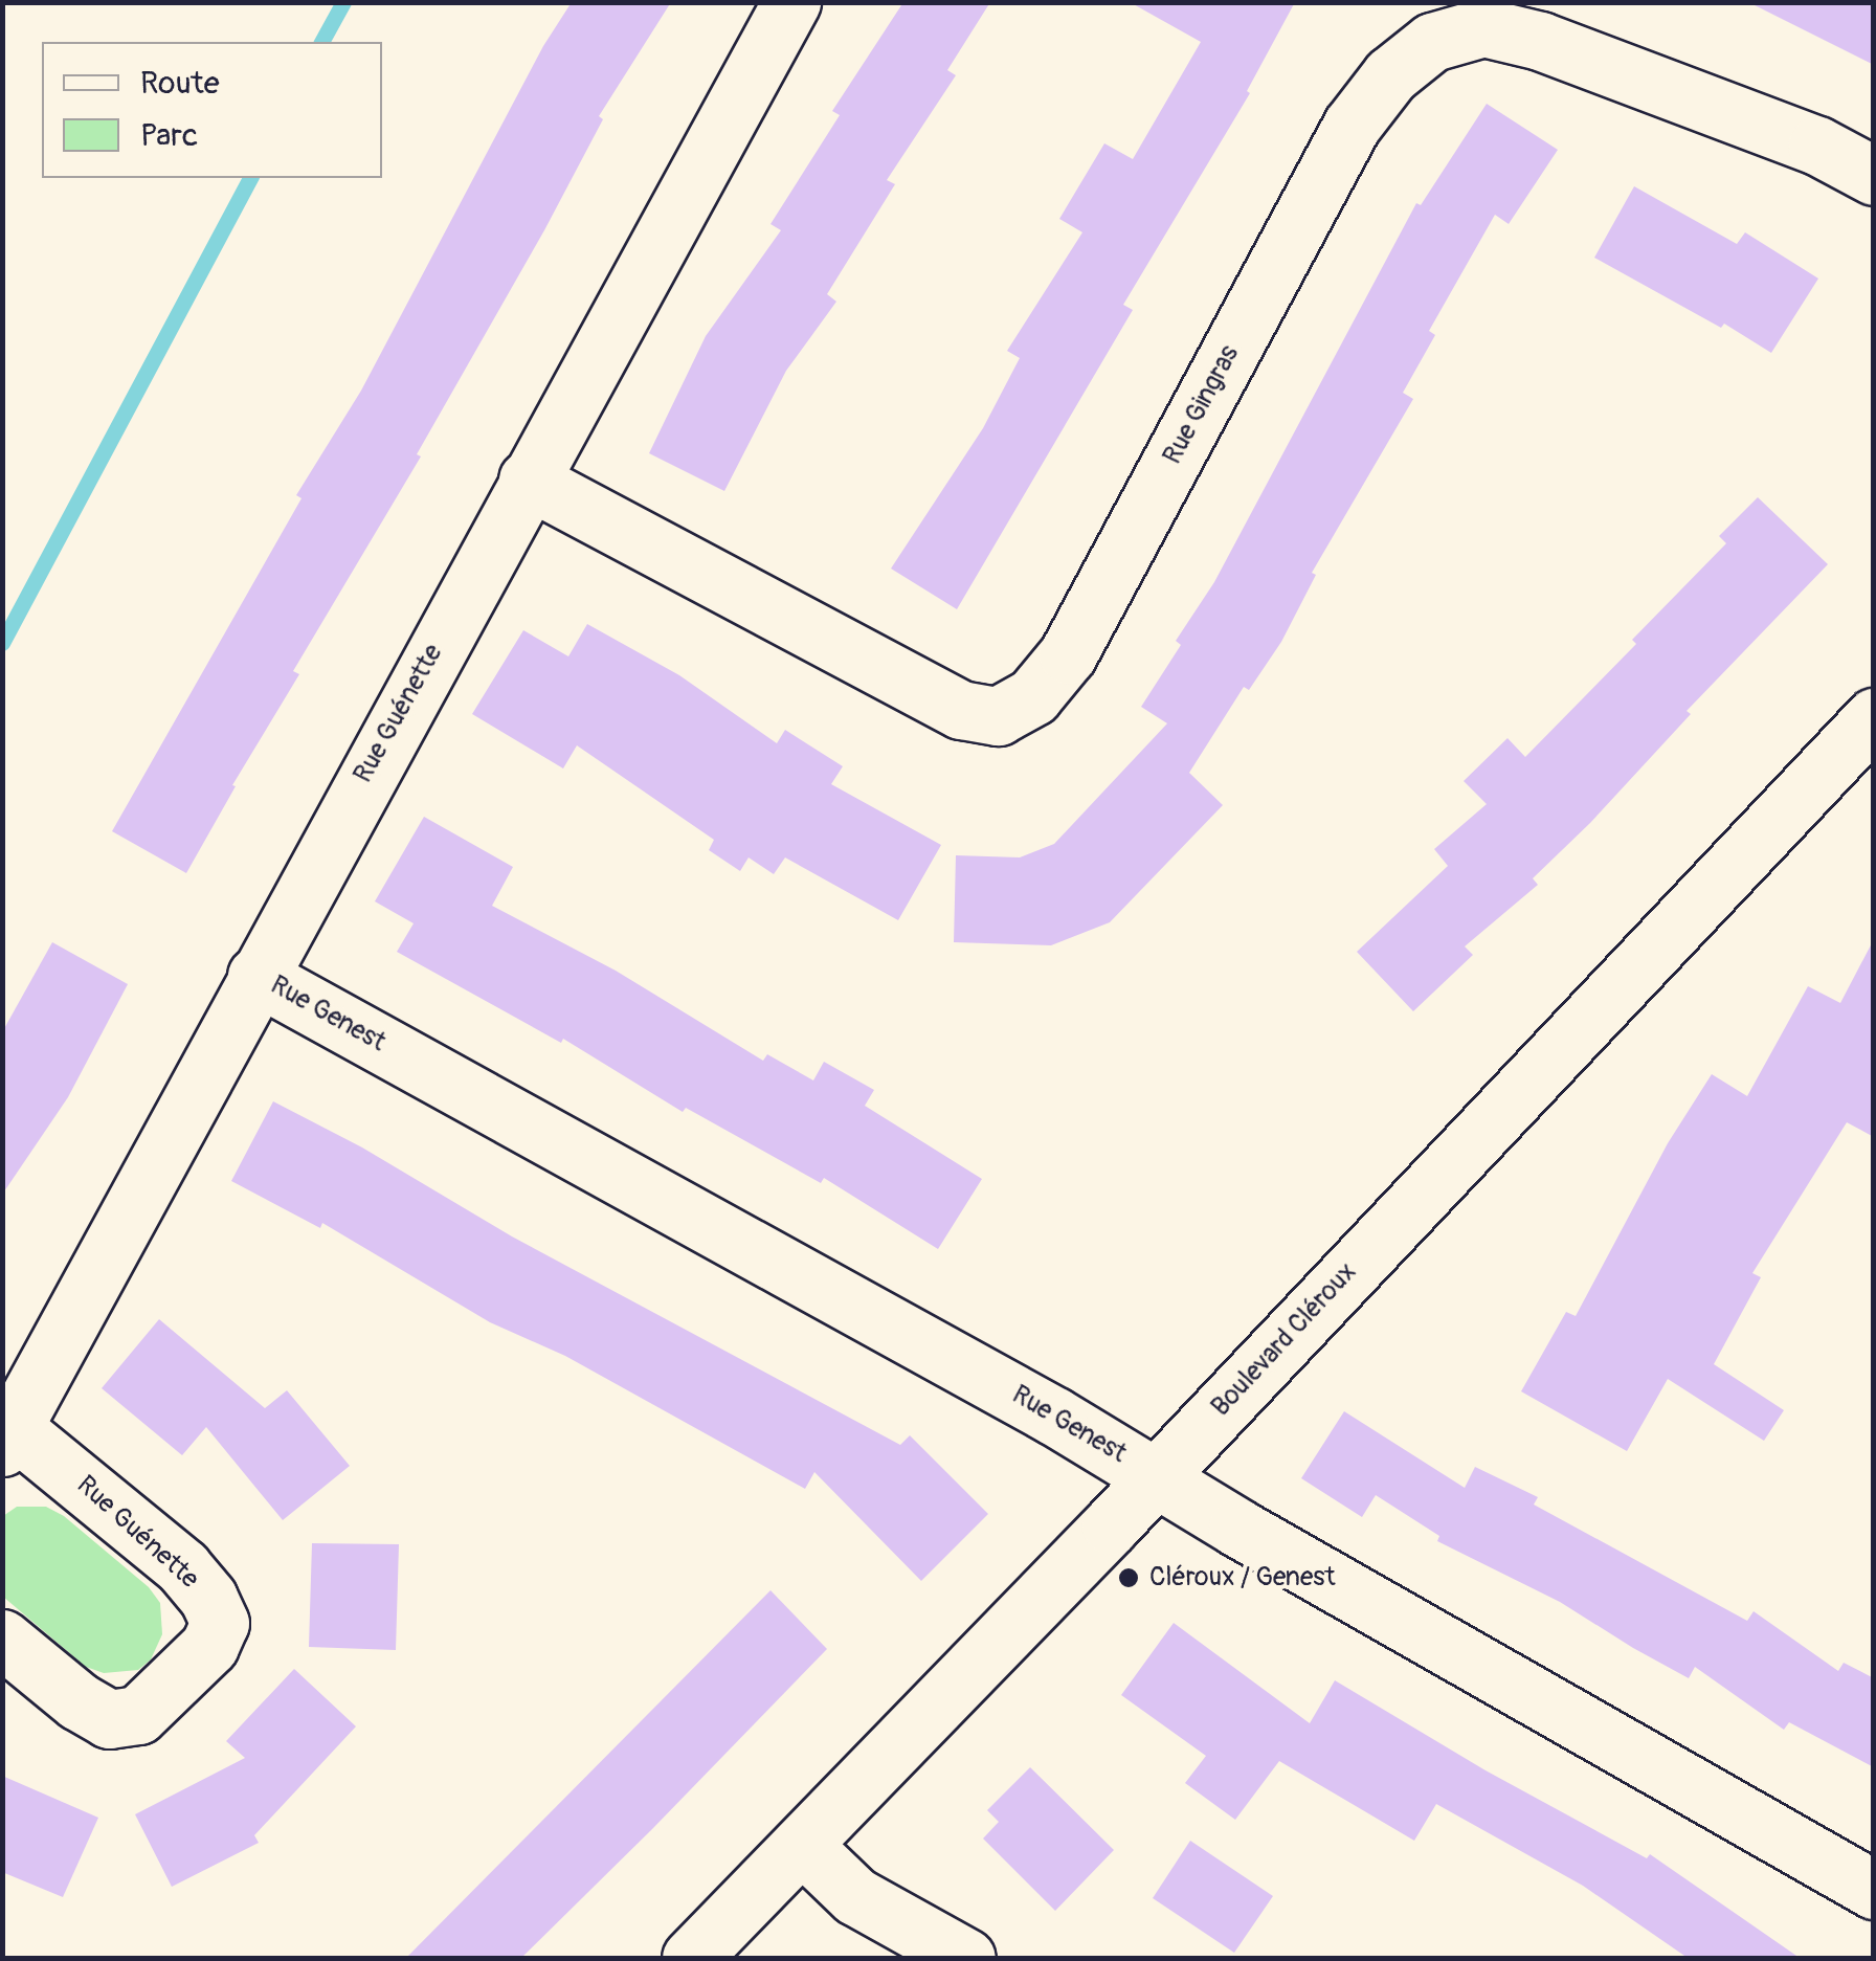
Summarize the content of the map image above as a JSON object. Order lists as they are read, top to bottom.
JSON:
{
  "streets": {
    "street": [
      "Rue Gingras",
      "Rue Guénette",
      "Rue Genest",
      "Boulevard Cléroux"
    ]
  },
  "crossings": [
    ["Rue Gingras", "Rue Guénette"],
    ["Rue Guénette", "Rue Genest"],
    ["Rue Genest", "Boulevard Cléroux"]
  ],
  "places": ["Cléroux / Genest"],
  "legend": ["Route", "Parc"]
}
